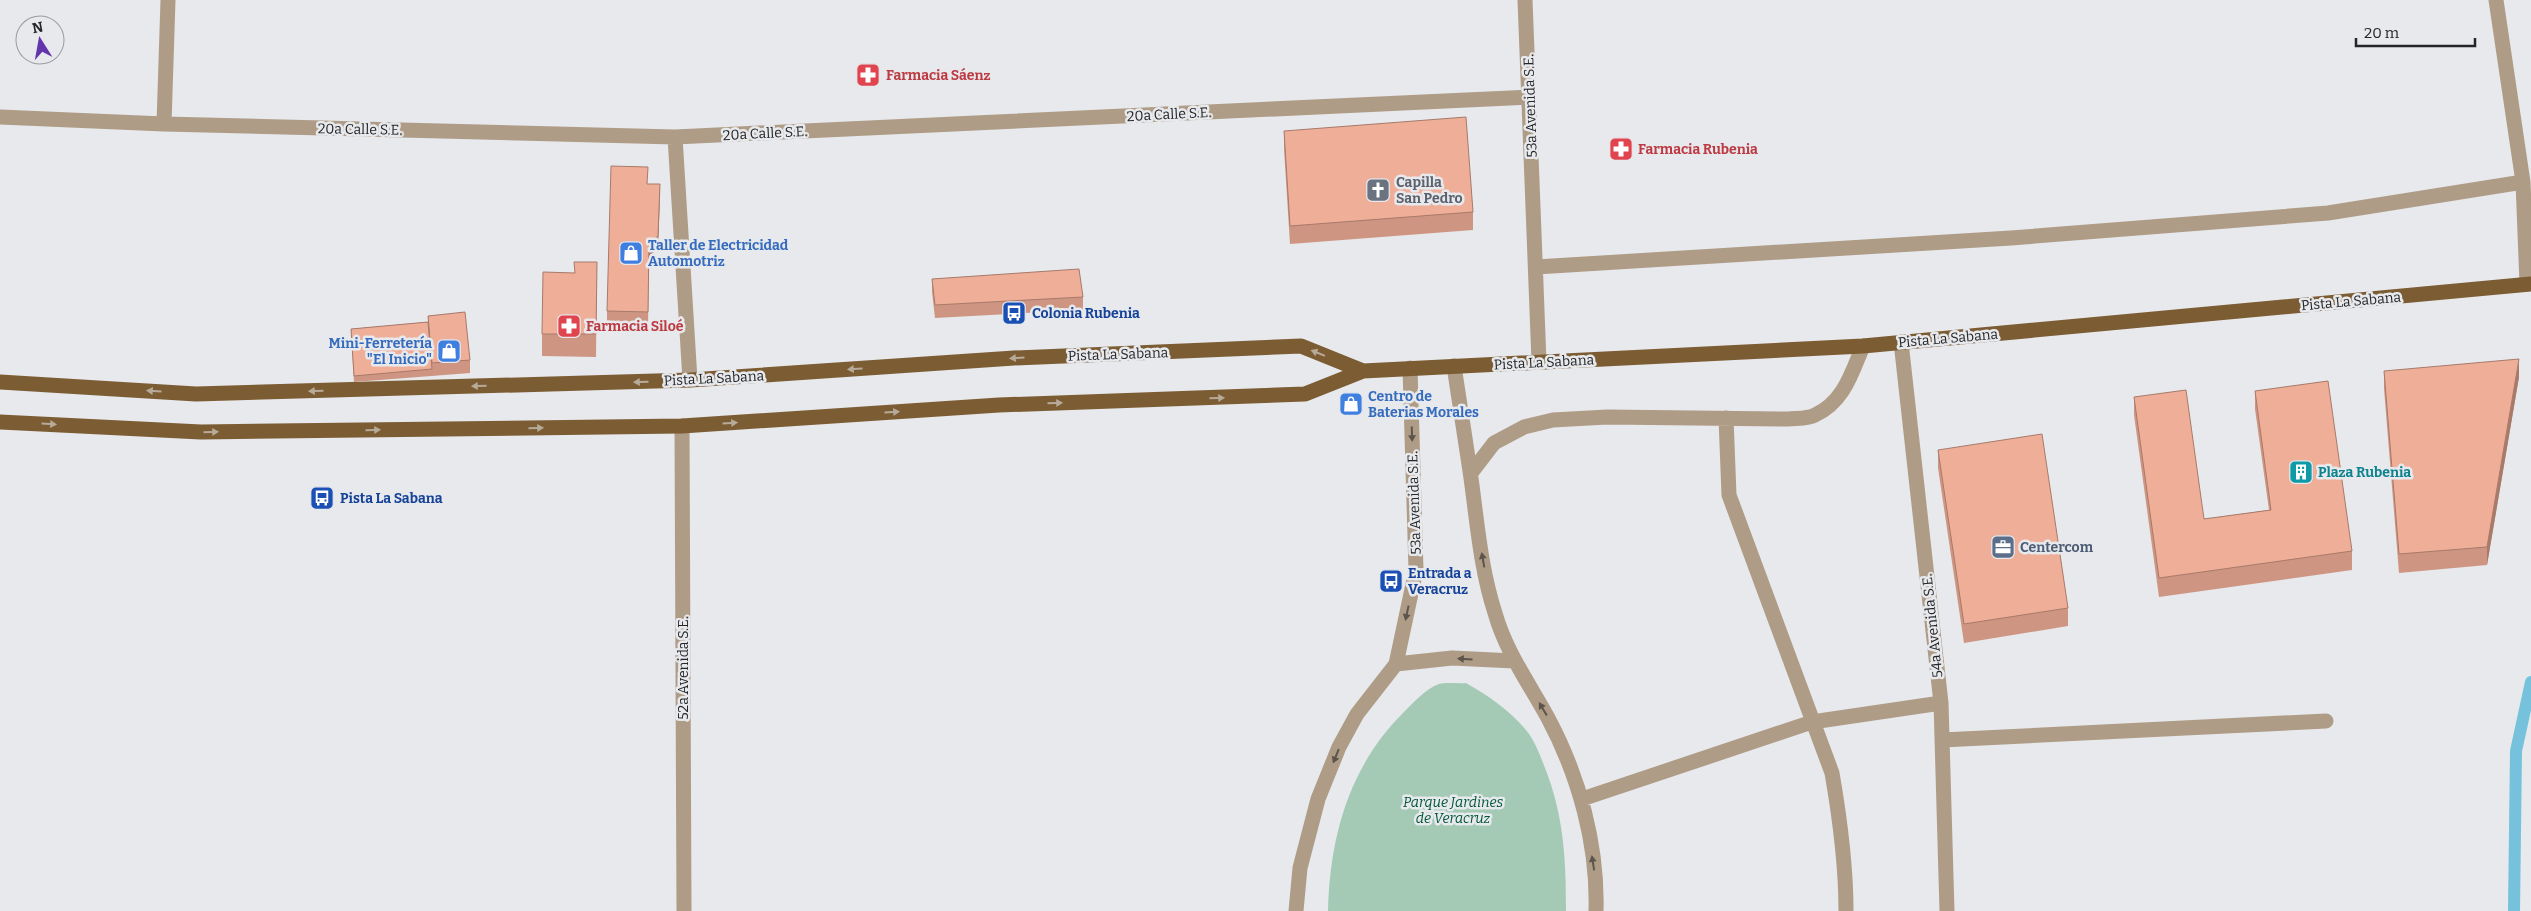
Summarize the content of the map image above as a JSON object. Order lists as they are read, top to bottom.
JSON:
{
  "streets": {
    "main road": ["Pista La Sabana"],
    "street": [
      "53a Avenida S.E.",
      "20a Calle S.E.",
      "54a Avenida S.E.",
      "52a Avenida S.E."
    ]
  },
  "crossings": [
    ["53a Avenida S.E.", "20a Calle S.E."],
    ["53a Avenida S.E.", "Pista La Sabana"],
    ["Pista La Sabana", "54a Avenida S.E."],
    ["Pista La Sabana", "52a Avenida S.E."]
  ],
  "parks": ["Parque Jardines de Veracruz"],
  "places": {
    "pharmacy": ["Farmacia Sáenz", "Farmacia Rubenia", "Farmacia Siloé"],
    "church": ["Capilla San Pedro"],
    "shop": ["Taller de Electricidad Automotriz", "Mini-Ferretería \"El Inicio\"", "Centro de Baterias Morales"],
    "bus stop": ["Colonia Rubenia", "Pista La Sabana", "Entrada a Veracruz"],
    "building": ["Plaza Rubenia"],
    "office": ["Centercom"]
  },
  "scale_bar": "20 m",
  "north": "top"
}
